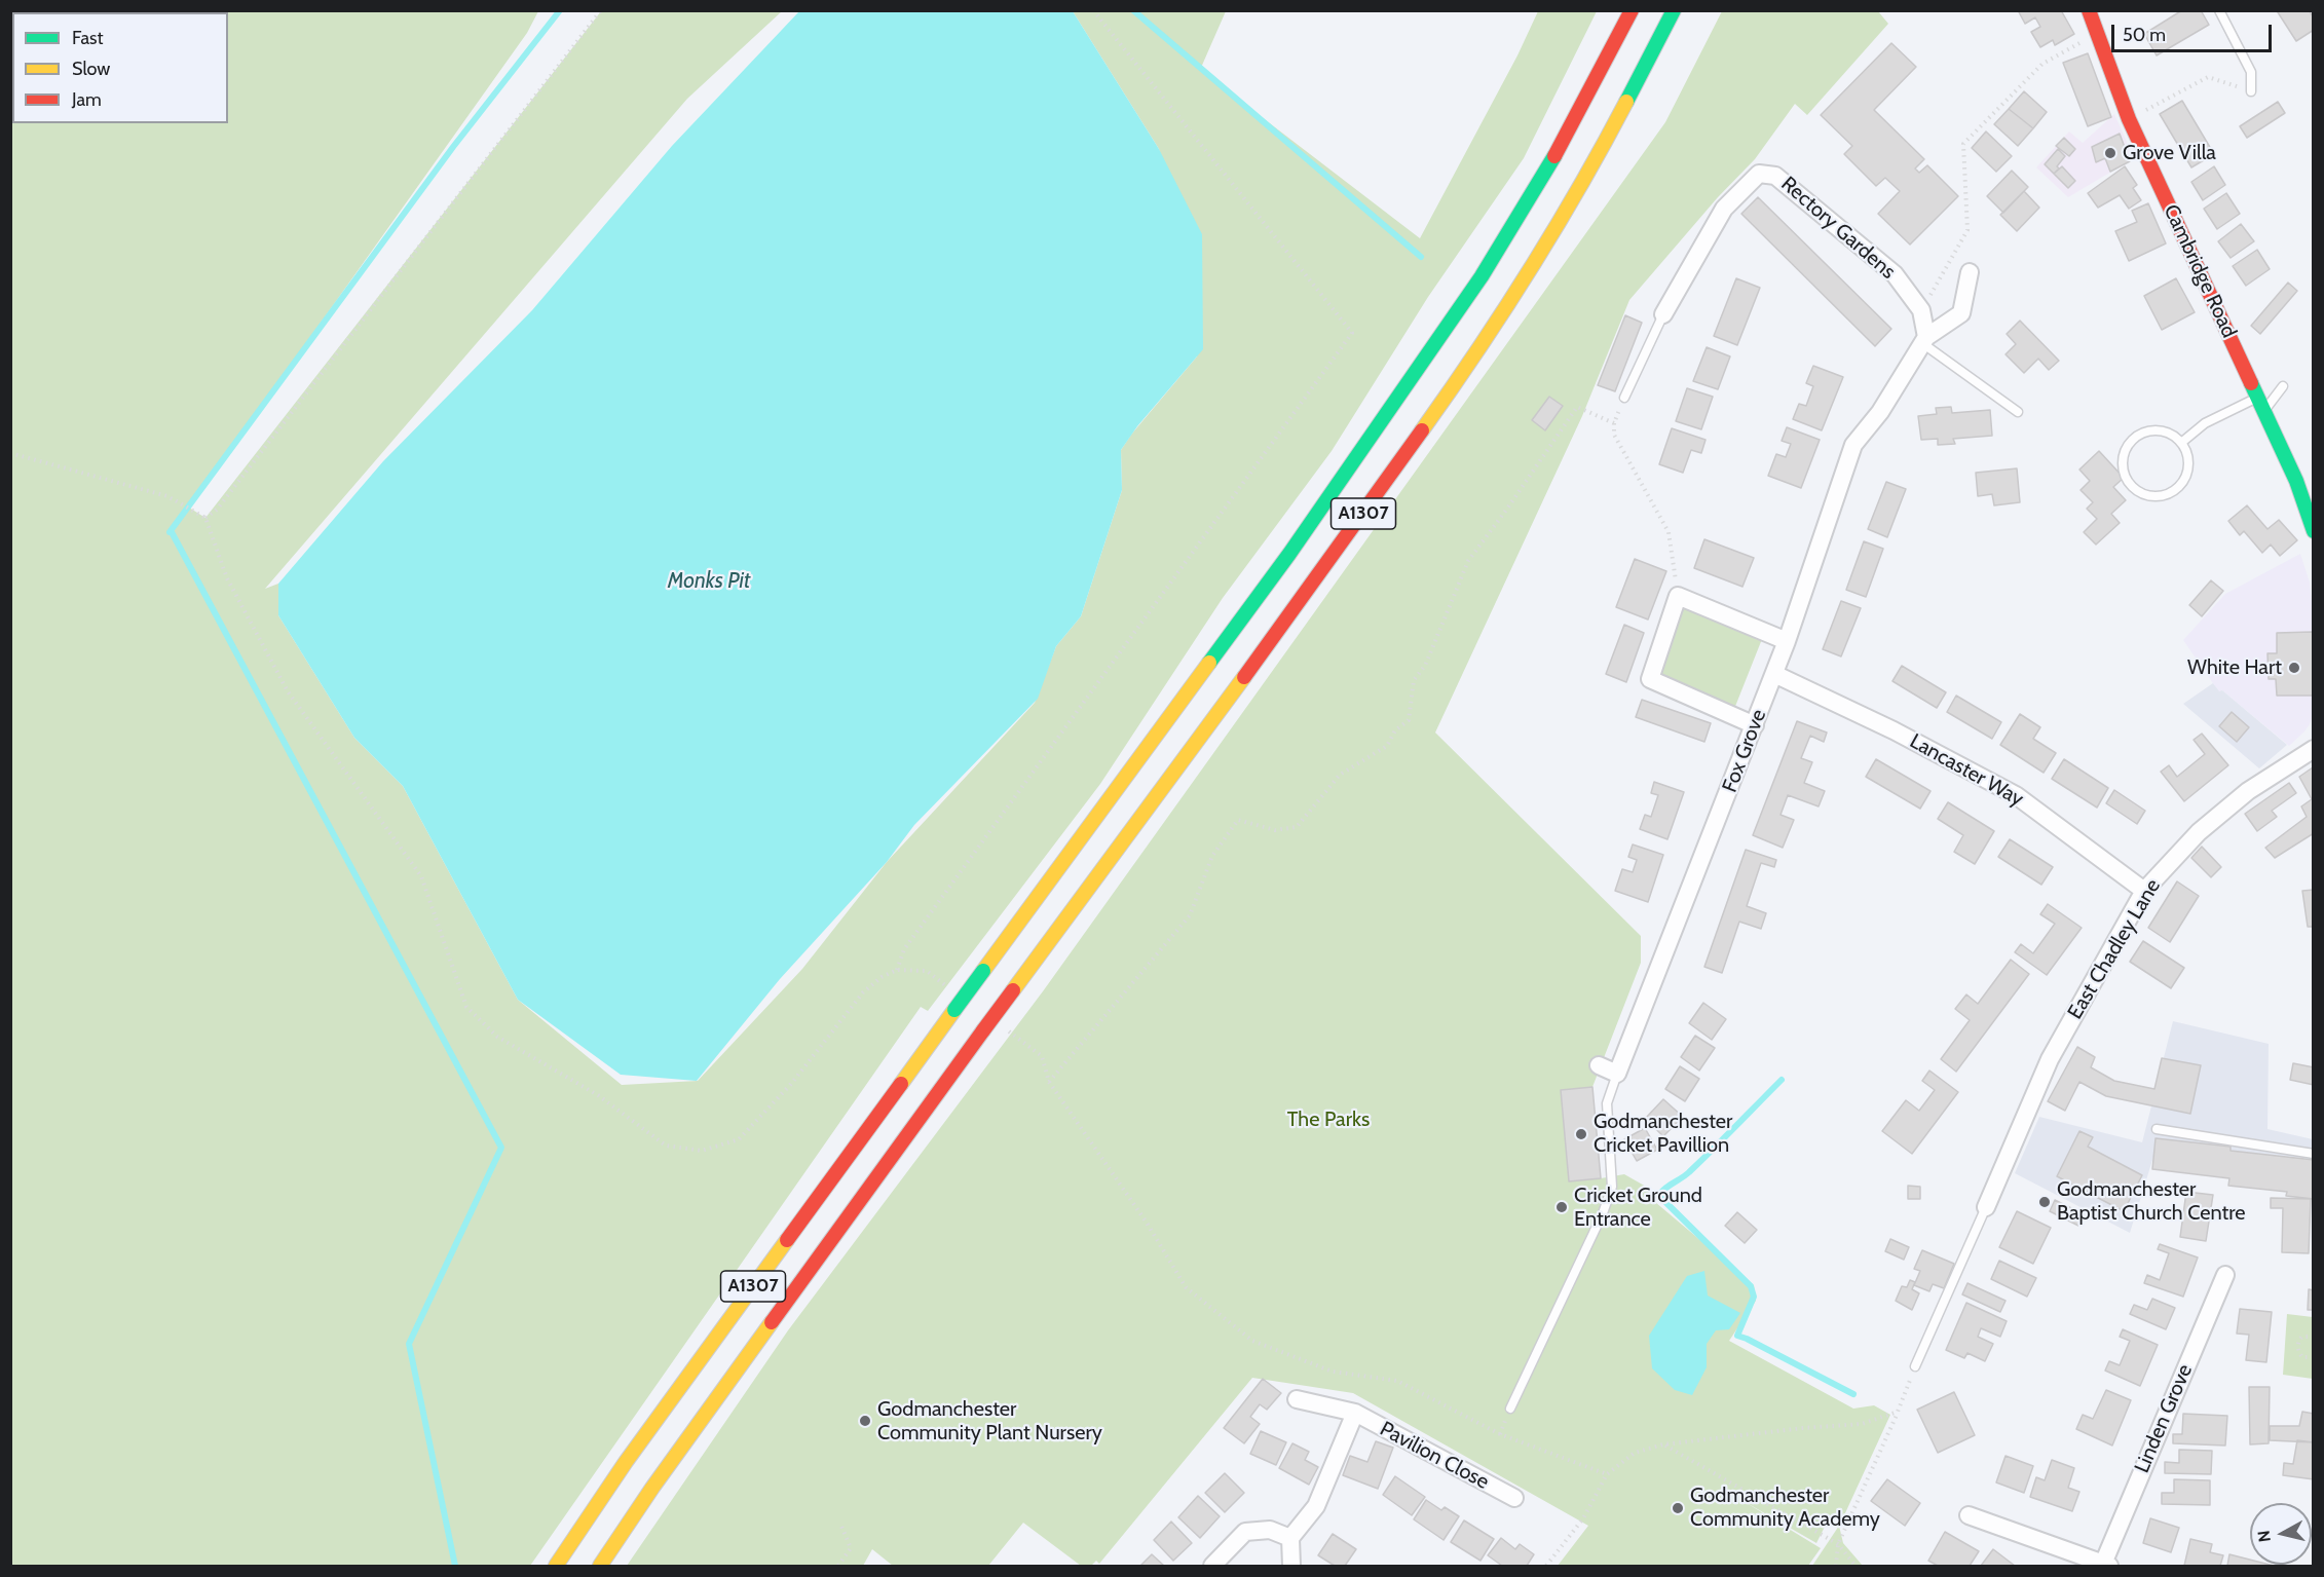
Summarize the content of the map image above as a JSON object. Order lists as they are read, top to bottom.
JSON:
{
  "streets": {
    "main road": ["Cambridge Road", "A1307"],
    "street": [
      "Rectory Gardens",
      "Fox Grove",
      "Lancaster Way",
      "East Chadley Lane",
      "Linden Grove",
      "Pavilion Close"
    ]
  },
  "crossings": [
    ["Rectory Gardens", "Fox Grove"],
    ["Fox Grove", "Lancaster Way"],
    ["Lancaster Way", "East Chadley Lane"]
  ],
  "water": ["Monks Pit"],
  "parks": ["The Parks"],
  "places": [
    "Grove Villa",
    "White Hart",
    "Godmanchester Cricket Pavillion",
    "Godmanchester Baptist Church Centre",
    "Cricket Ground Entrance",
    "Godmanchester Community Plant Nursery",
    "Godmanchester Community Academy"
  ],
  "legend": ["Fast", "Slow", "Jam"],
  "scale_bar": "50 m",
  "north": "left"
}
